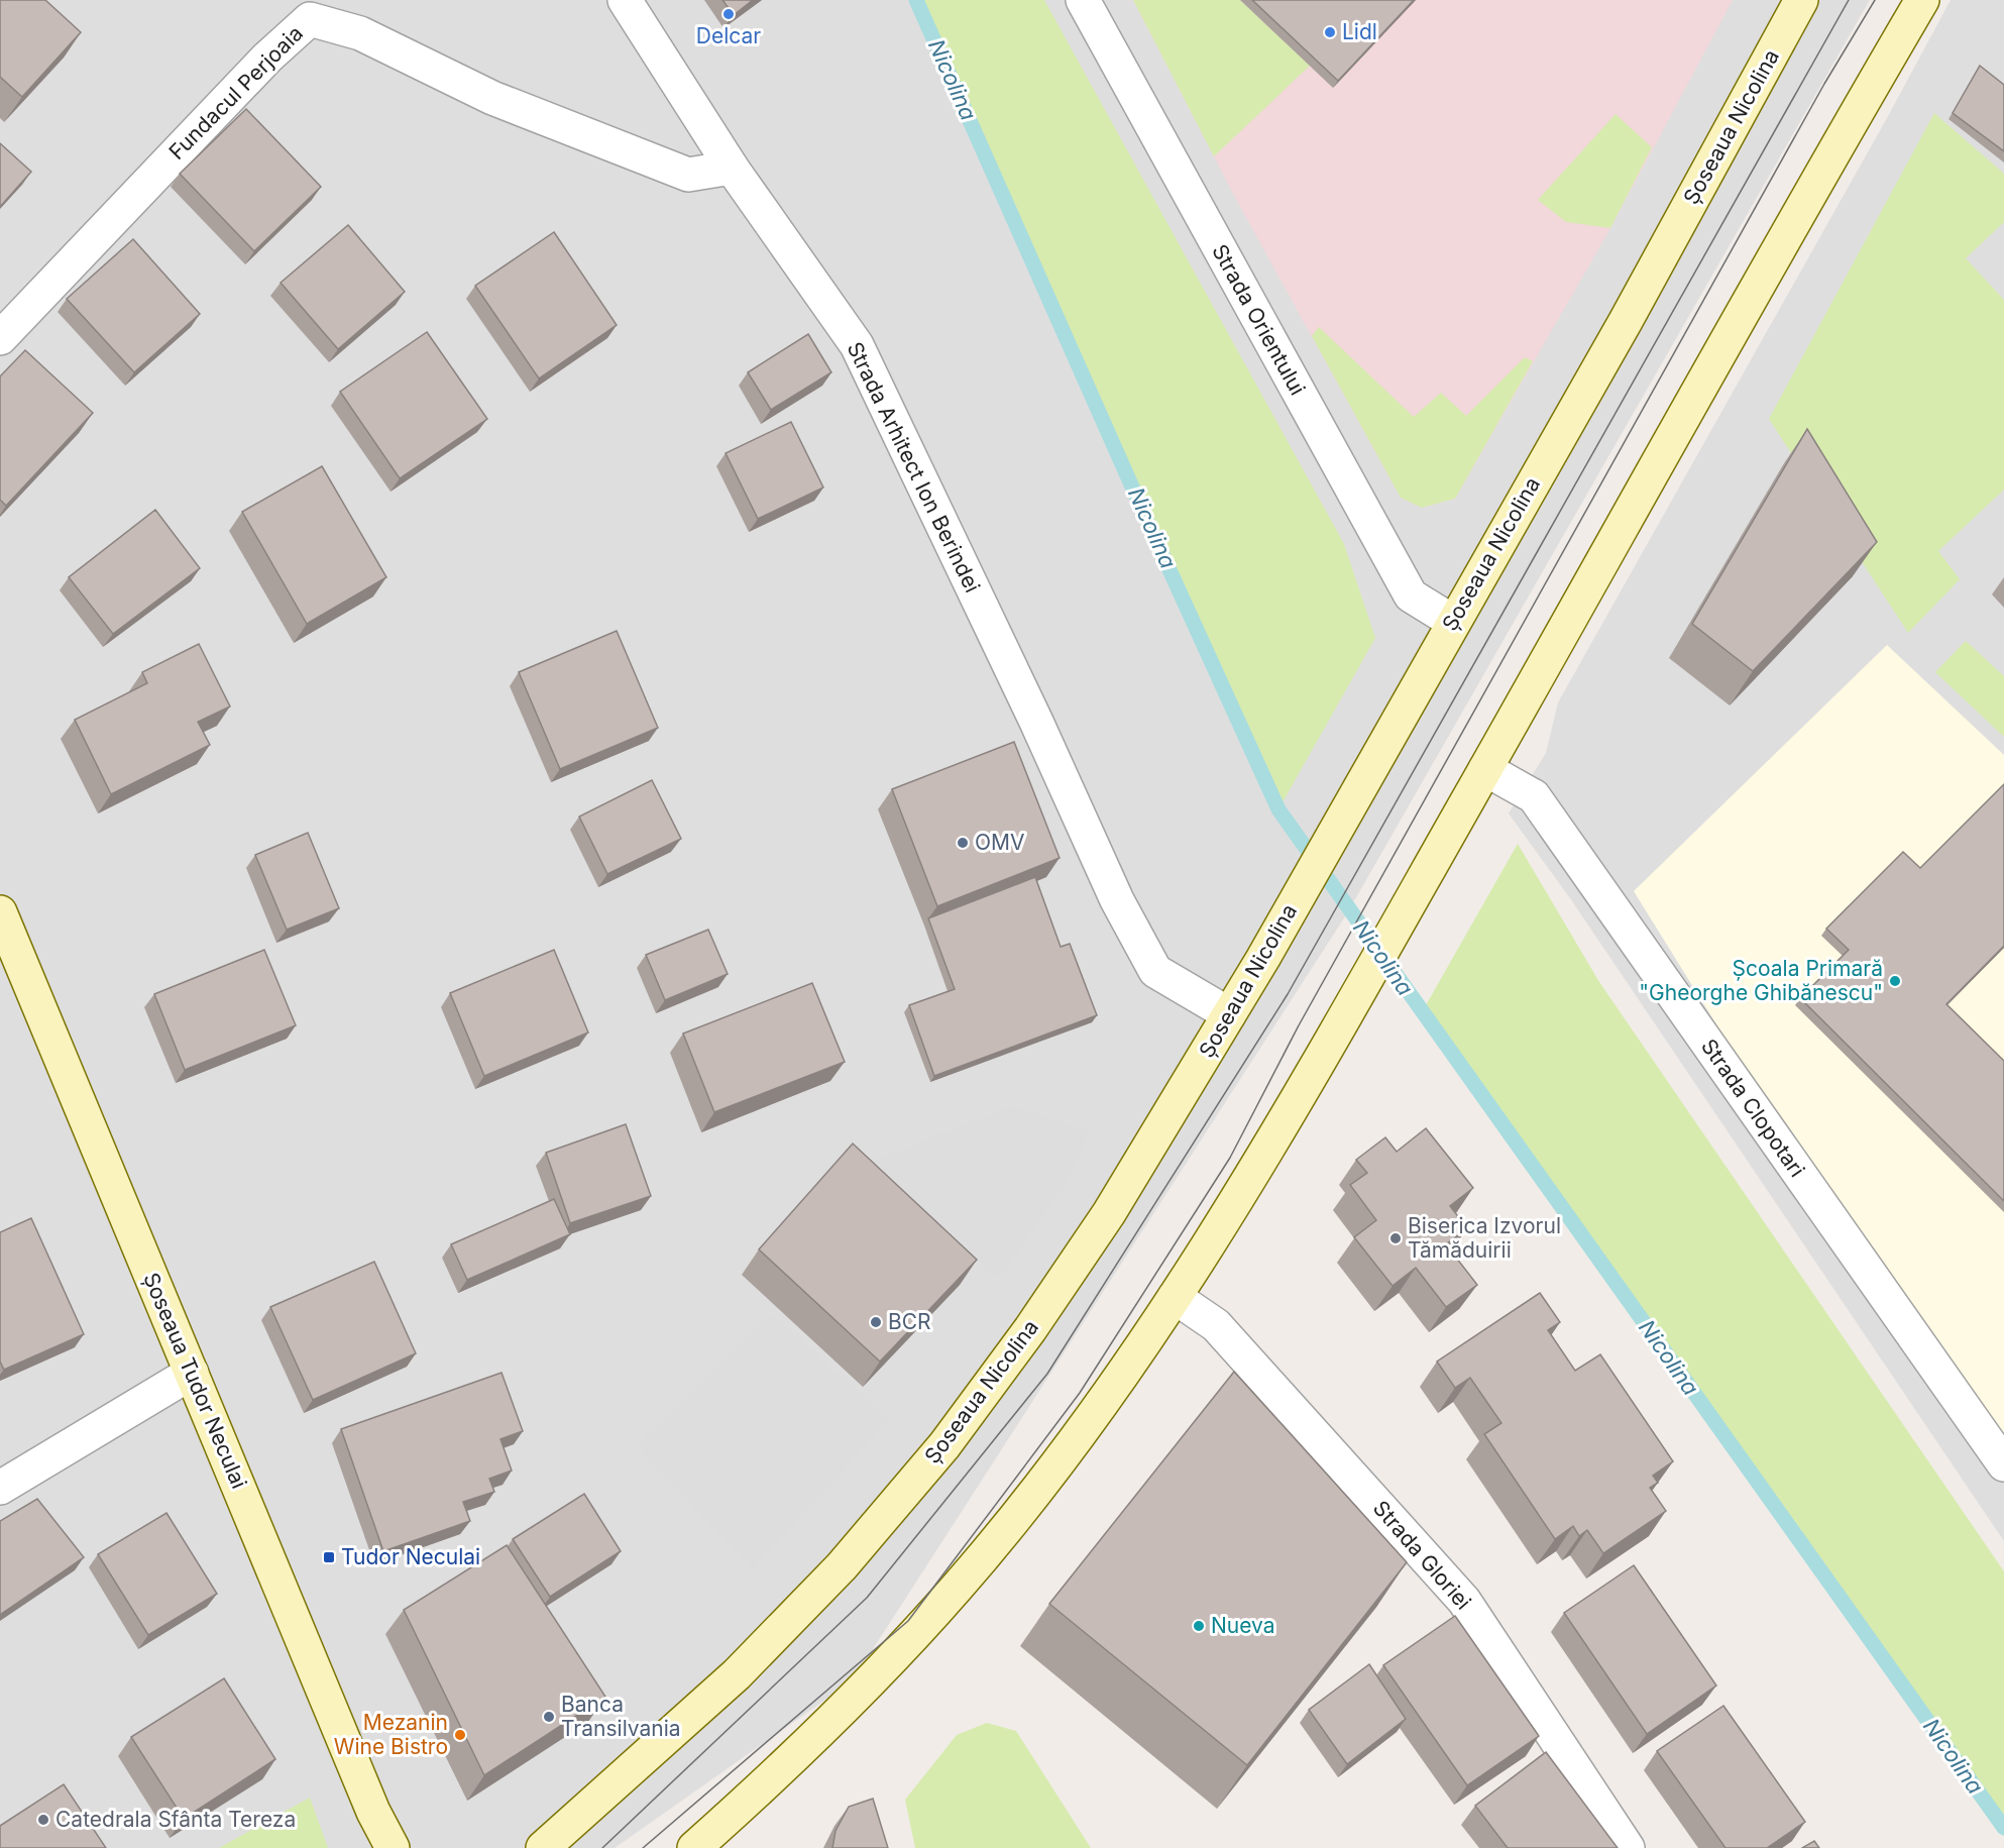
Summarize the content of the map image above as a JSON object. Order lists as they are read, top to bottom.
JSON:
{
  "streets": {
    "main road": ["Șoseaua Nicolina", "Șoseaua Tudor Neculai"],
    "street": [
      "Fundacul Perjoaia",
      "Strada Orientului",
      "Strada Arhitect Ion Berindei",
      "Strada Clopotari",
      "Strada Gloriei"
    ]
  },
  "crossings": [
    ["Fundacul Perjoaia", "Strada Arhitect Ion Berindei"],
    ["Șoseaua Nicolina", "Strada Orientului"],
    ["Șoseaua Nicolina", "Strada Arhitect Ion Berindei"]
  ],
  "water": ["Nicolina"],
  "places": {
    "other": [
      "Delcar",
      "Lidl",
      "OMV",
      "Școala Primară \"Gheorghe Ghibănescu\"",
      "Biserica Izvorul Tămăduirii",
      "BCR",
      "Nueva",
      "Banca Transilvania",
      "Mezanin Wine Bistro",
      "Catedrala Sfânta Tereza"
    ],
    "transit": ["Tudor Neculai"]
  }
}
